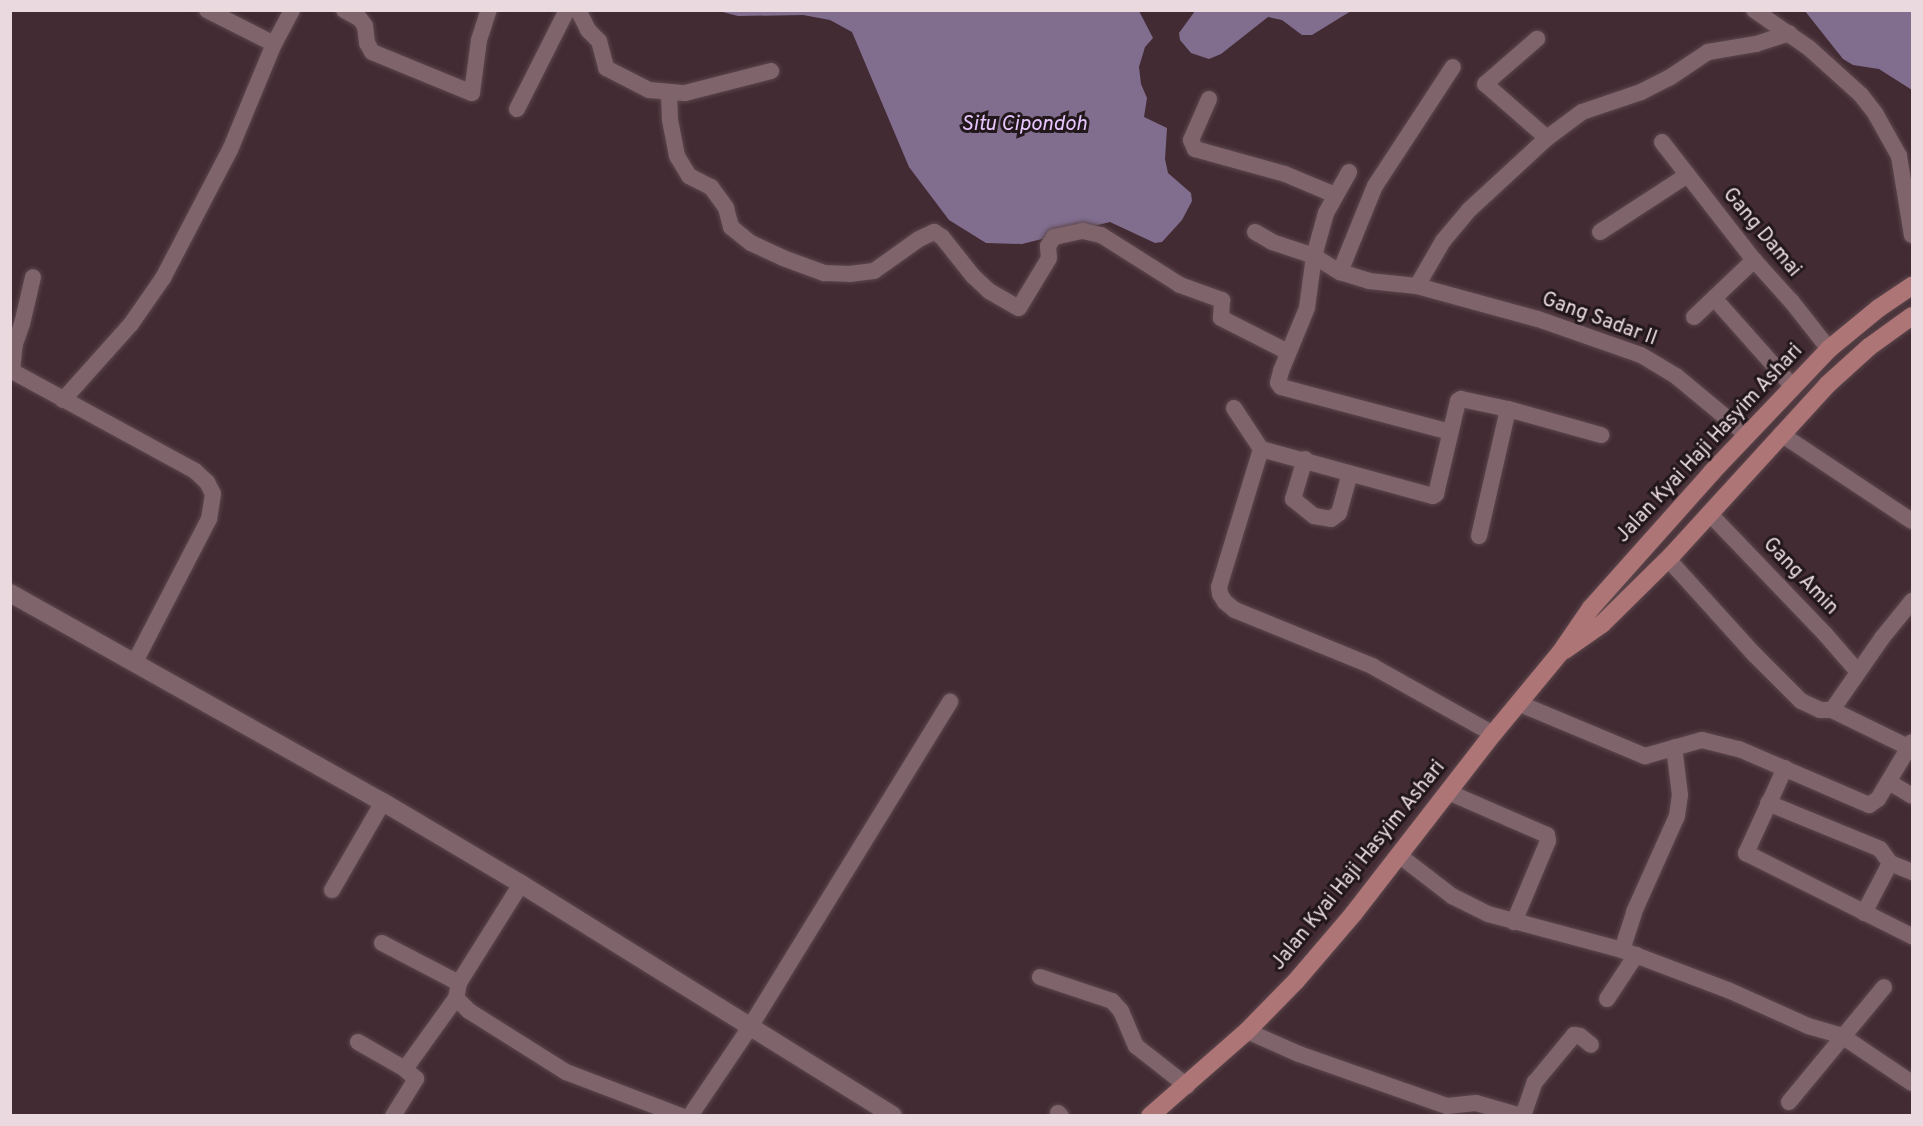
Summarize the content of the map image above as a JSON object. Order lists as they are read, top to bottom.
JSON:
{
  "streets": {
    "main road": ["Jalan Kyai Haji Hasyim Ashari"],
    "street": ["Gang Damai", "Gang Sadar II", "Gang Amin"]
  },
  "crossings": [
    ["Gang Damai", "Jalan Kyai Haji Hasyim Ashari"],
    ["Gang Sadar II", "Jalan Kyai Haji Hasyim Ashari"],
    ["Jalan Kyai Haji Hasyim Ashari", "Gang Amin"]
  ],
  "water": ["Situ Cipondoh"]
}
